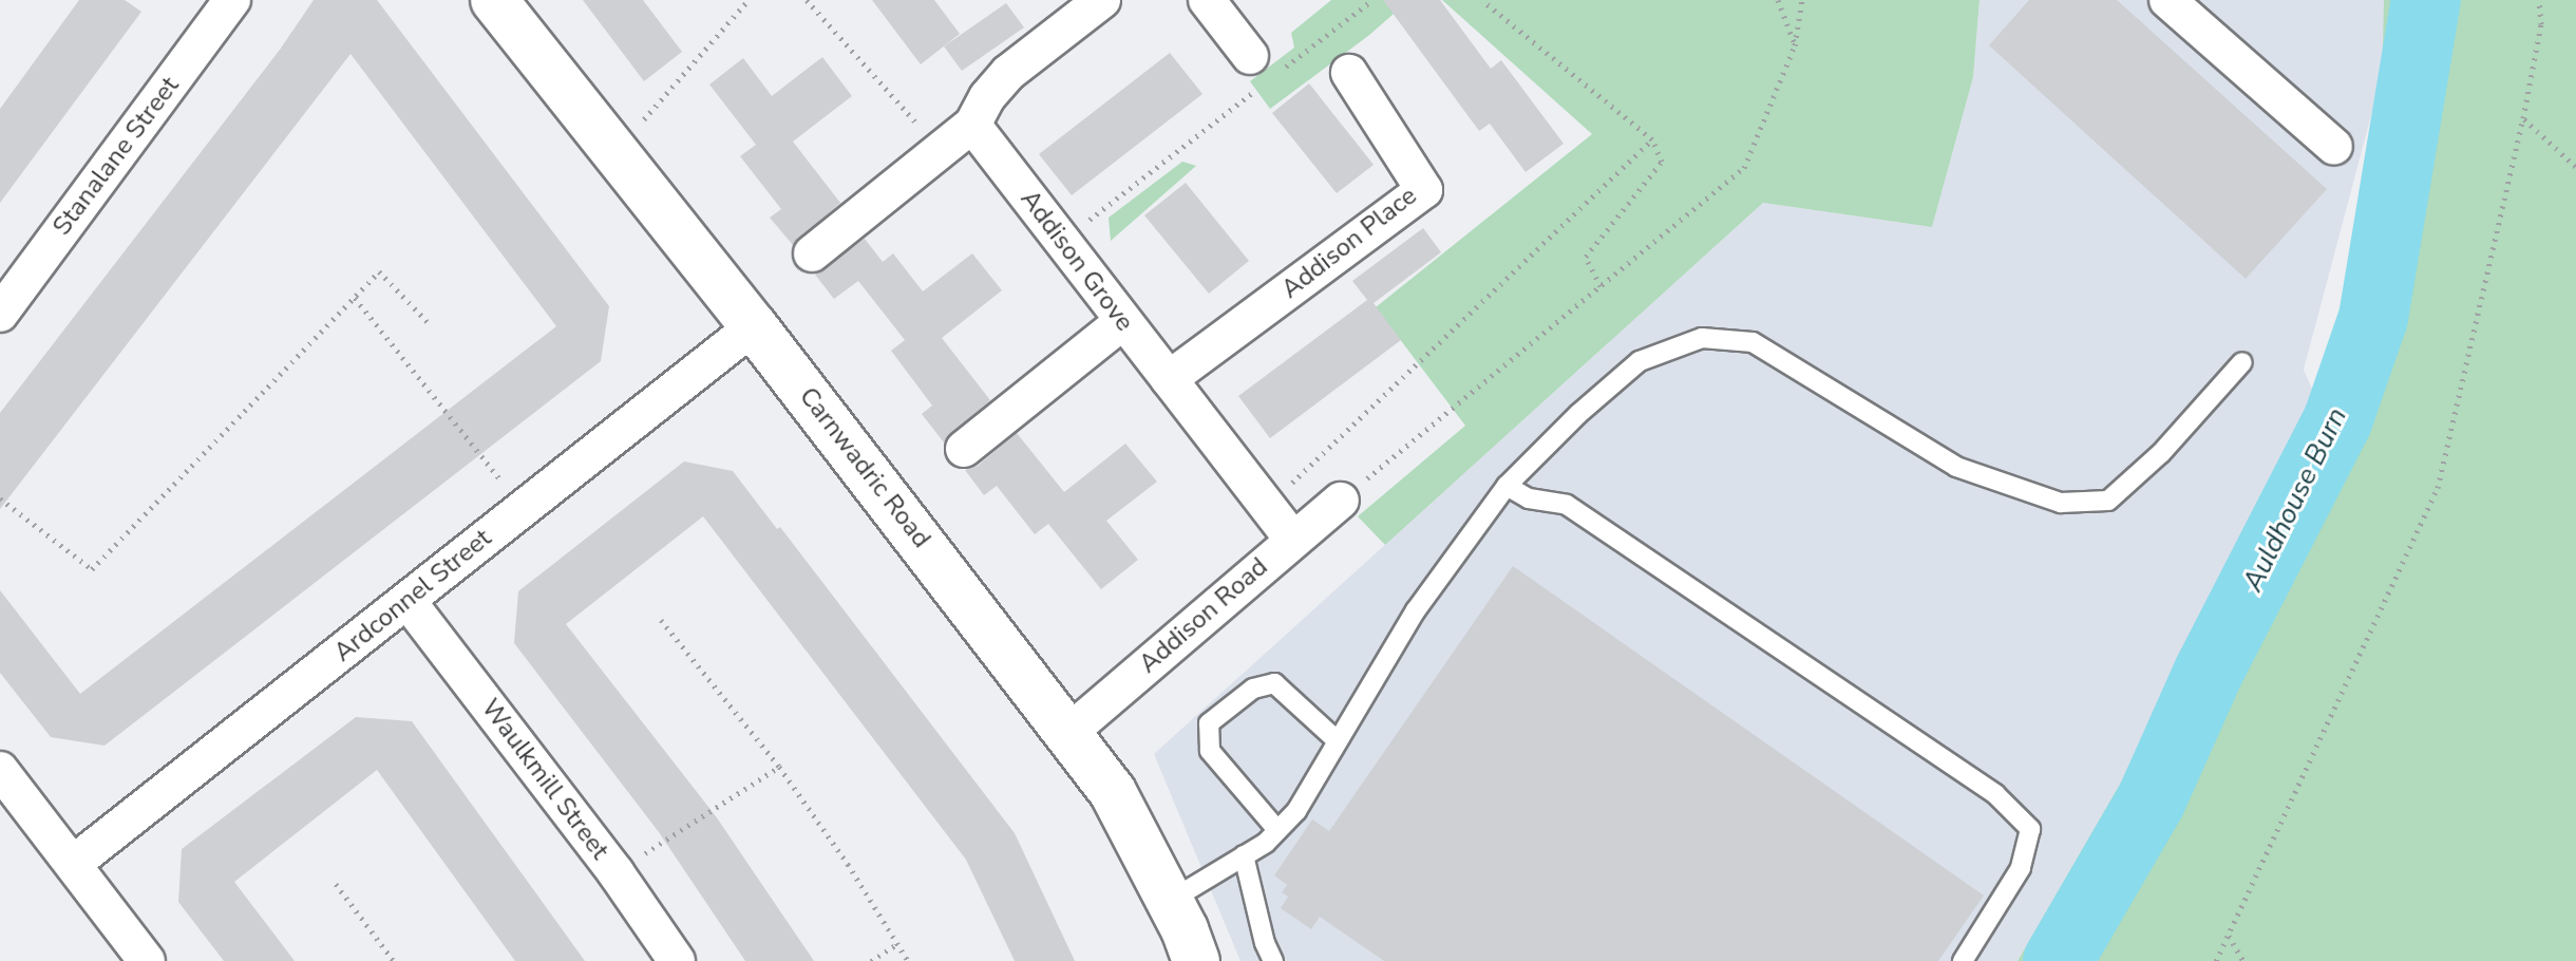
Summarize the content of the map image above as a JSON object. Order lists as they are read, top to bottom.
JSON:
{
  "streets": {
    "street": [
      "Stanalane Street",
      "Addison Place",
      "Addison Grove",
      "Carnwadric Road",
      "Ardconnel Street",
      "Addison Road",
      "Waulkmill Street"
    ]
  },
  "crossings": [
    ["Addison Place", "Addison Grove"],
    ["Addison Grove", "Addison Road"],
    ["Carnwadric Road", "Ardconnel Street"],
    ["Carnwadric Road", "Addison Road"],
    ["Ardconnel Street", "Waulkmill Street"]
  ],
  "water": ["Auldhouse Burn"]
}
